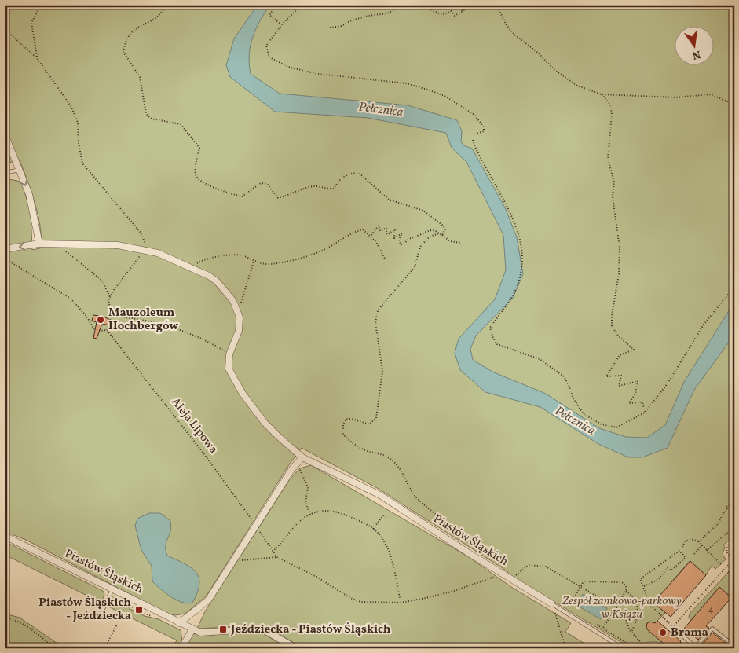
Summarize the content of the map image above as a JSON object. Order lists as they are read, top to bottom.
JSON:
{
  "streets": {
    "street": ["Piastów Śląskich"],
    "path": ["Aleja Lipowa"]
  },
  "water": ["Pełcznica"],
  "parks": ["Zespół zamkowo-parkowy w Ksiązu"],
  "places": {
    "other": ["Mauzoleum Hochbergów", "Brama"],
    "transit": ["Piastów Śląskich - Jeździecka", "Jeździecka - Piastów Śląskich"]
  },
  "house_numbers": ["4"],
  "north": "bottom"
}
